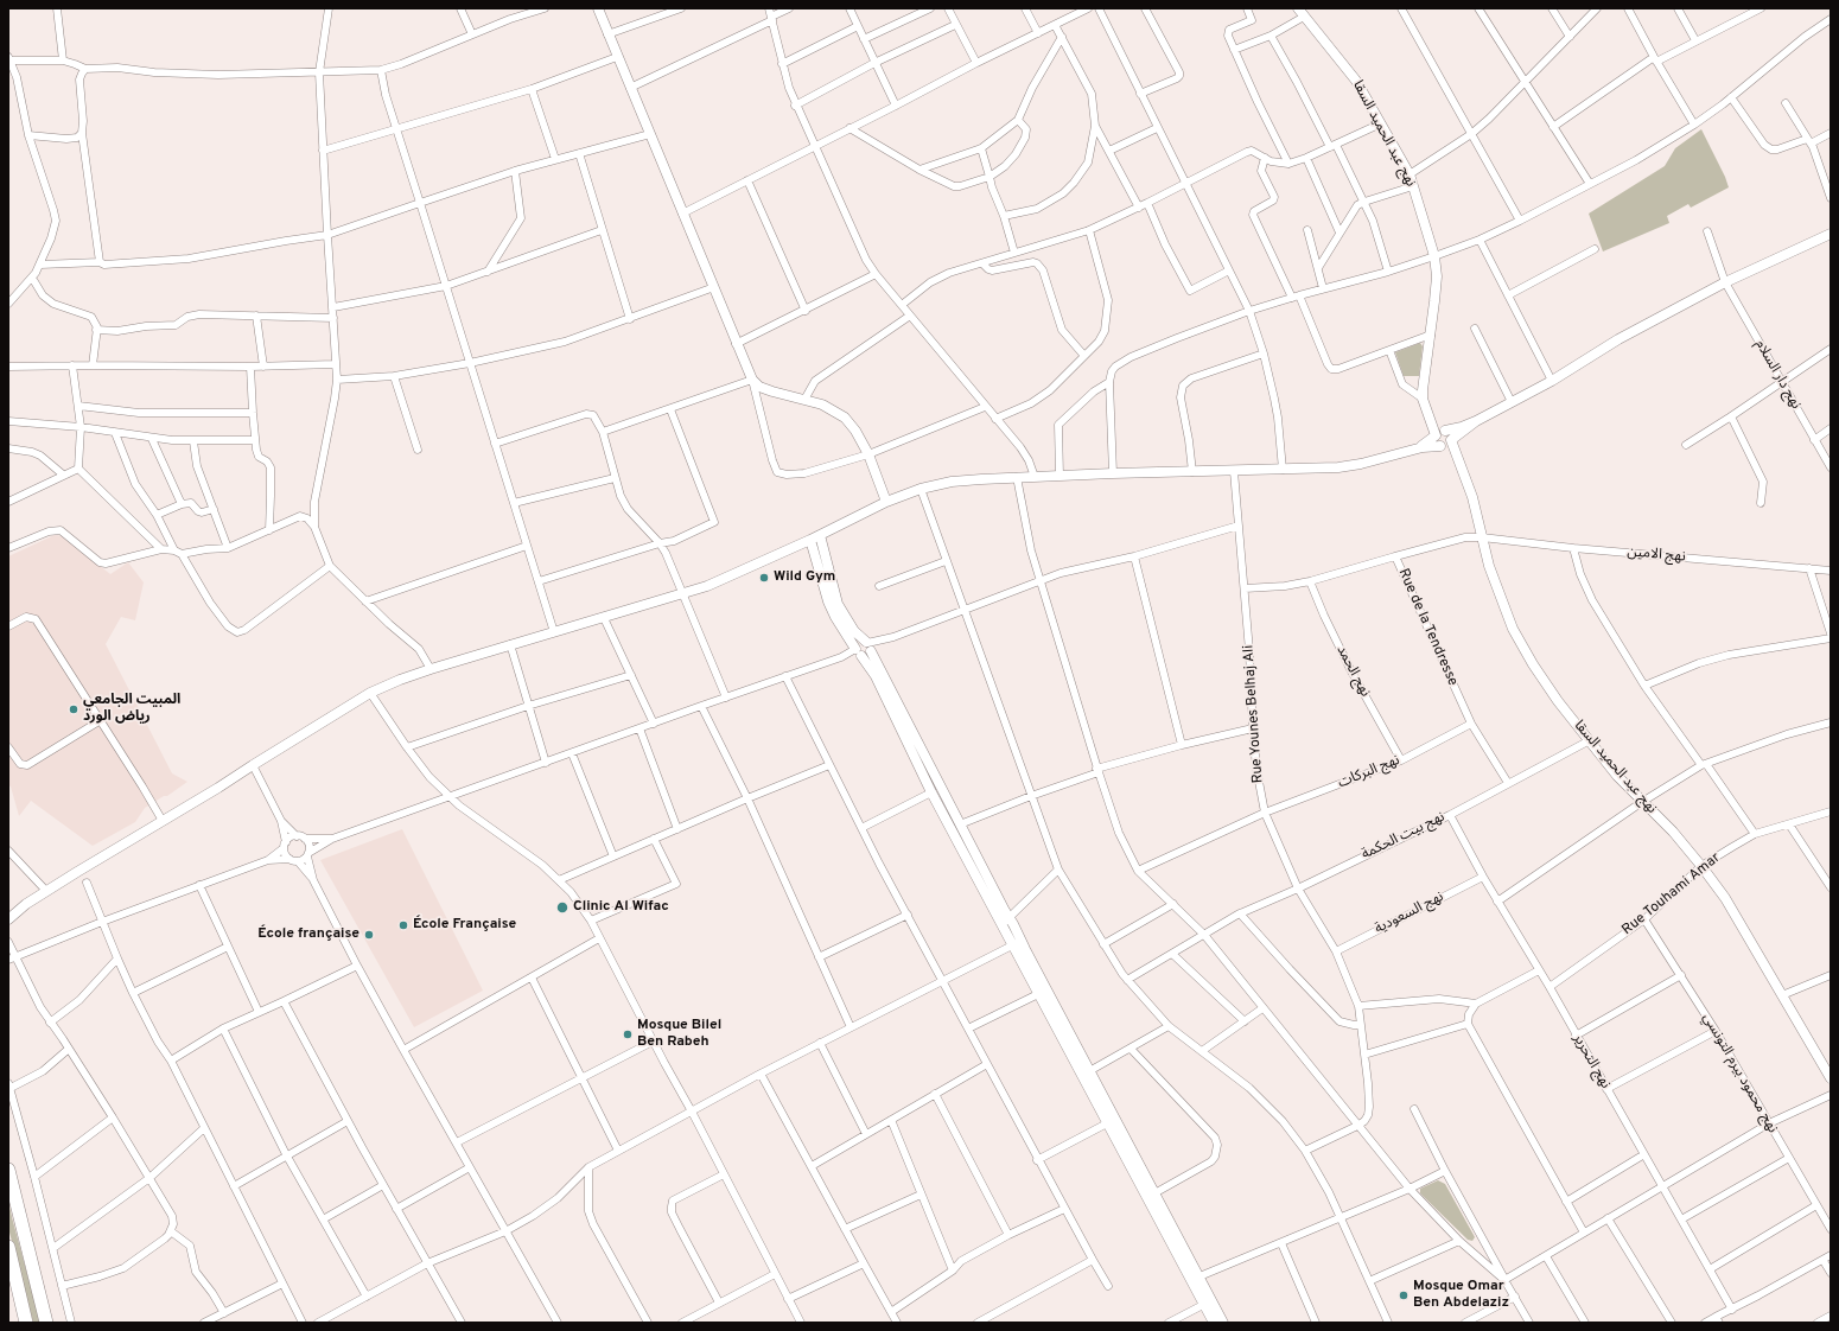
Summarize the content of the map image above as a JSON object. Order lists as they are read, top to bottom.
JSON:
{
  "streets": {
    "main road": ["نهج عبد الحميد السقا"],
    "street": [
      "نهج دار السلام",
      "نهج الامين",
      "Rue de la Tendresse",
      "نهج الحمد",
      "Rue Younes Belhaj Ali",
      "نهج البركات",
      "نهج بيت الحكمة",
      "Rue Touhami Amar",
      "نهج السعودية",
      "نهج التحرير",
      "نهج محمود بيرم التونسي"
    ]
  },
  "crossings": [
    ["نهج عبد الحميد السقا", "نهج الامين"],
    ["نهج عبد الحميد السقا", "نهج بيت الحكمة"],
    ["نهج عبد الحميد السقا", "Rue Touhami Amar"],
    ["نهج الامين", "Rue de la Tendresse"],
    ["Rue de la Tendresse", "نهج الحمد"],
    ["Rue de la Tendresse", "Rue Younes Belhaj Ali"],
    ["Rue de la Tendresse", "نهج البركات"],
    ["Rue de la Tendresse", "نهج بيت الحكمة"],
    ["نهج الحمد", "نهج البركات"],
    ["Rue Younes Belhaj Ali", "نهج البركات"],
    ["Rue Younes Belhaj Ali", "نهج بيت الحكمة"],
    ["Rue Younes Belhaj Ali", "نهج السعودية"],
    ["نهج بيت الحكمة", "نهج التحرير"],
    ["Rue Touhami Amar", "نهج التحرير"],
    ["Rue Touhami Amar", "نهج محمود بيرم التونسي"],
    ["نهج السعودية", "نهج التحرير"]
  ],
  "places": [
    "Wild Gym",
    "المبيت الجامعي رياض الورد",
    "Clinic Al Wifac",
    "École Française",
    "École française",
    "Mosque Bilel Ben Rabeh",
    "Mosque Omar Ben Abdelaziz"
  ]
}
